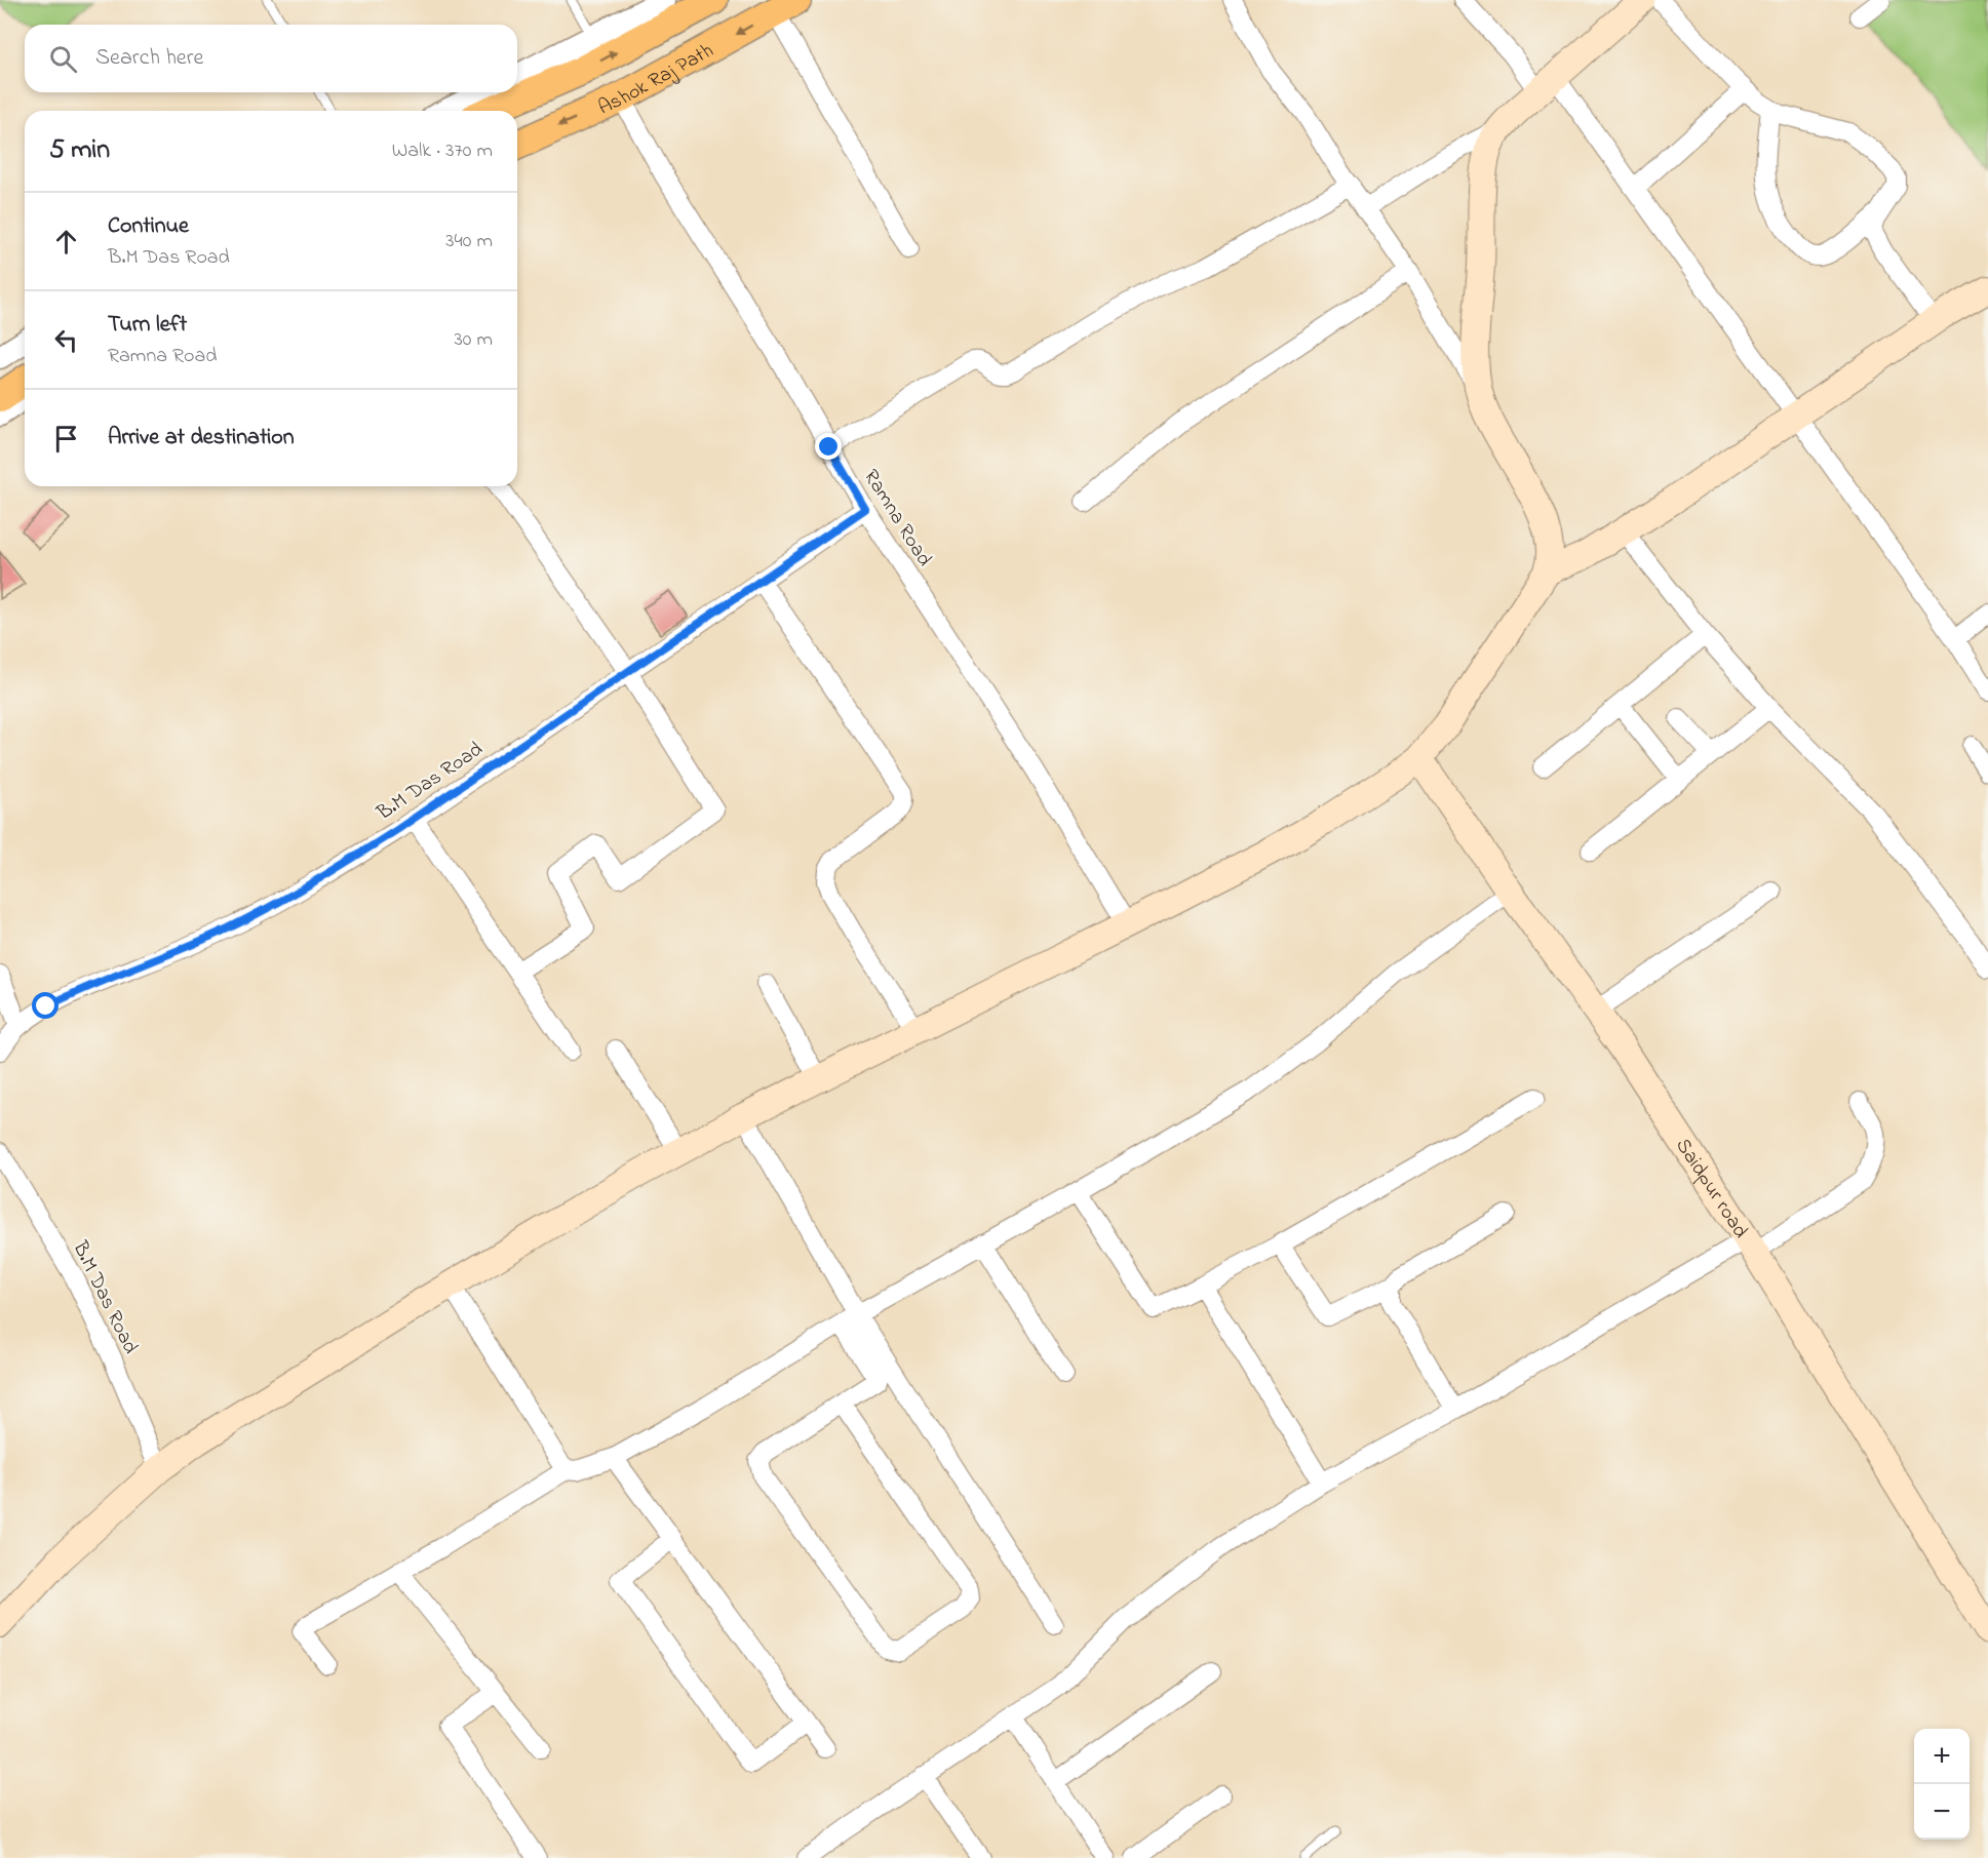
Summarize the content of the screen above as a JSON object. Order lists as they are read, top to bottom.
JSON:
{
  "streets": {
    "main road": ["Ashok Raj Path", "Saidpur road"],
    "street": ["Ramna Road", "B.M Das Road"]
  },
  "crossings": [
    ["Ashok Raj Path", "Ramna Road"],
    ["Ramna Road", "B.M Das Road"]
  ],
  "page": {
    "search": "Search here",
    "heading": ["5 min", "Walk · 370 m"],
    "list": [
      ["Continue", "B.M Das Road", "340 m"],
      ["Turn left", "Ramna Road", "30 m"],
      "Arrive at destination"
    ],
    "map_buttons": ["+", "−"]
  }
}
